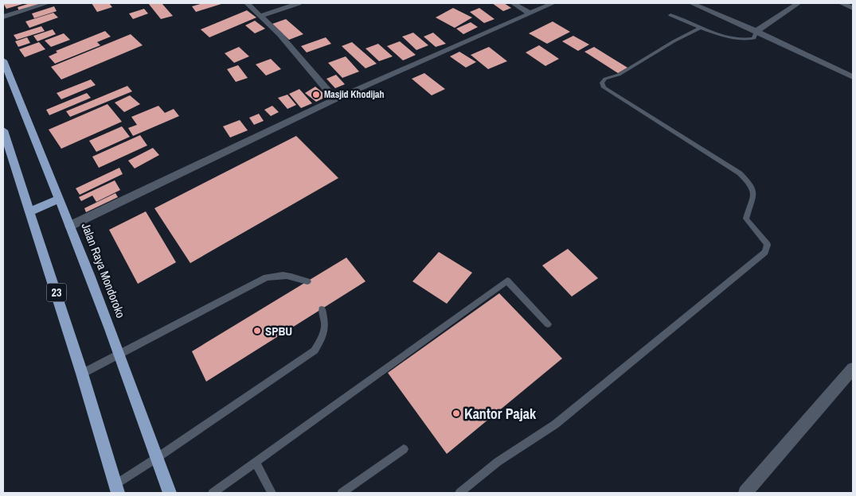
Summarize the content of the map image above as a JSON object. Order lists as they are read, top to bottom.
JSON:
{
  "streets": {
    "highway": ["Jalan Raya Mondoroko", "23"]
  },
  "places": ["Masjid Khodijah", "SPBU", "Kantor Pajak"]
}
